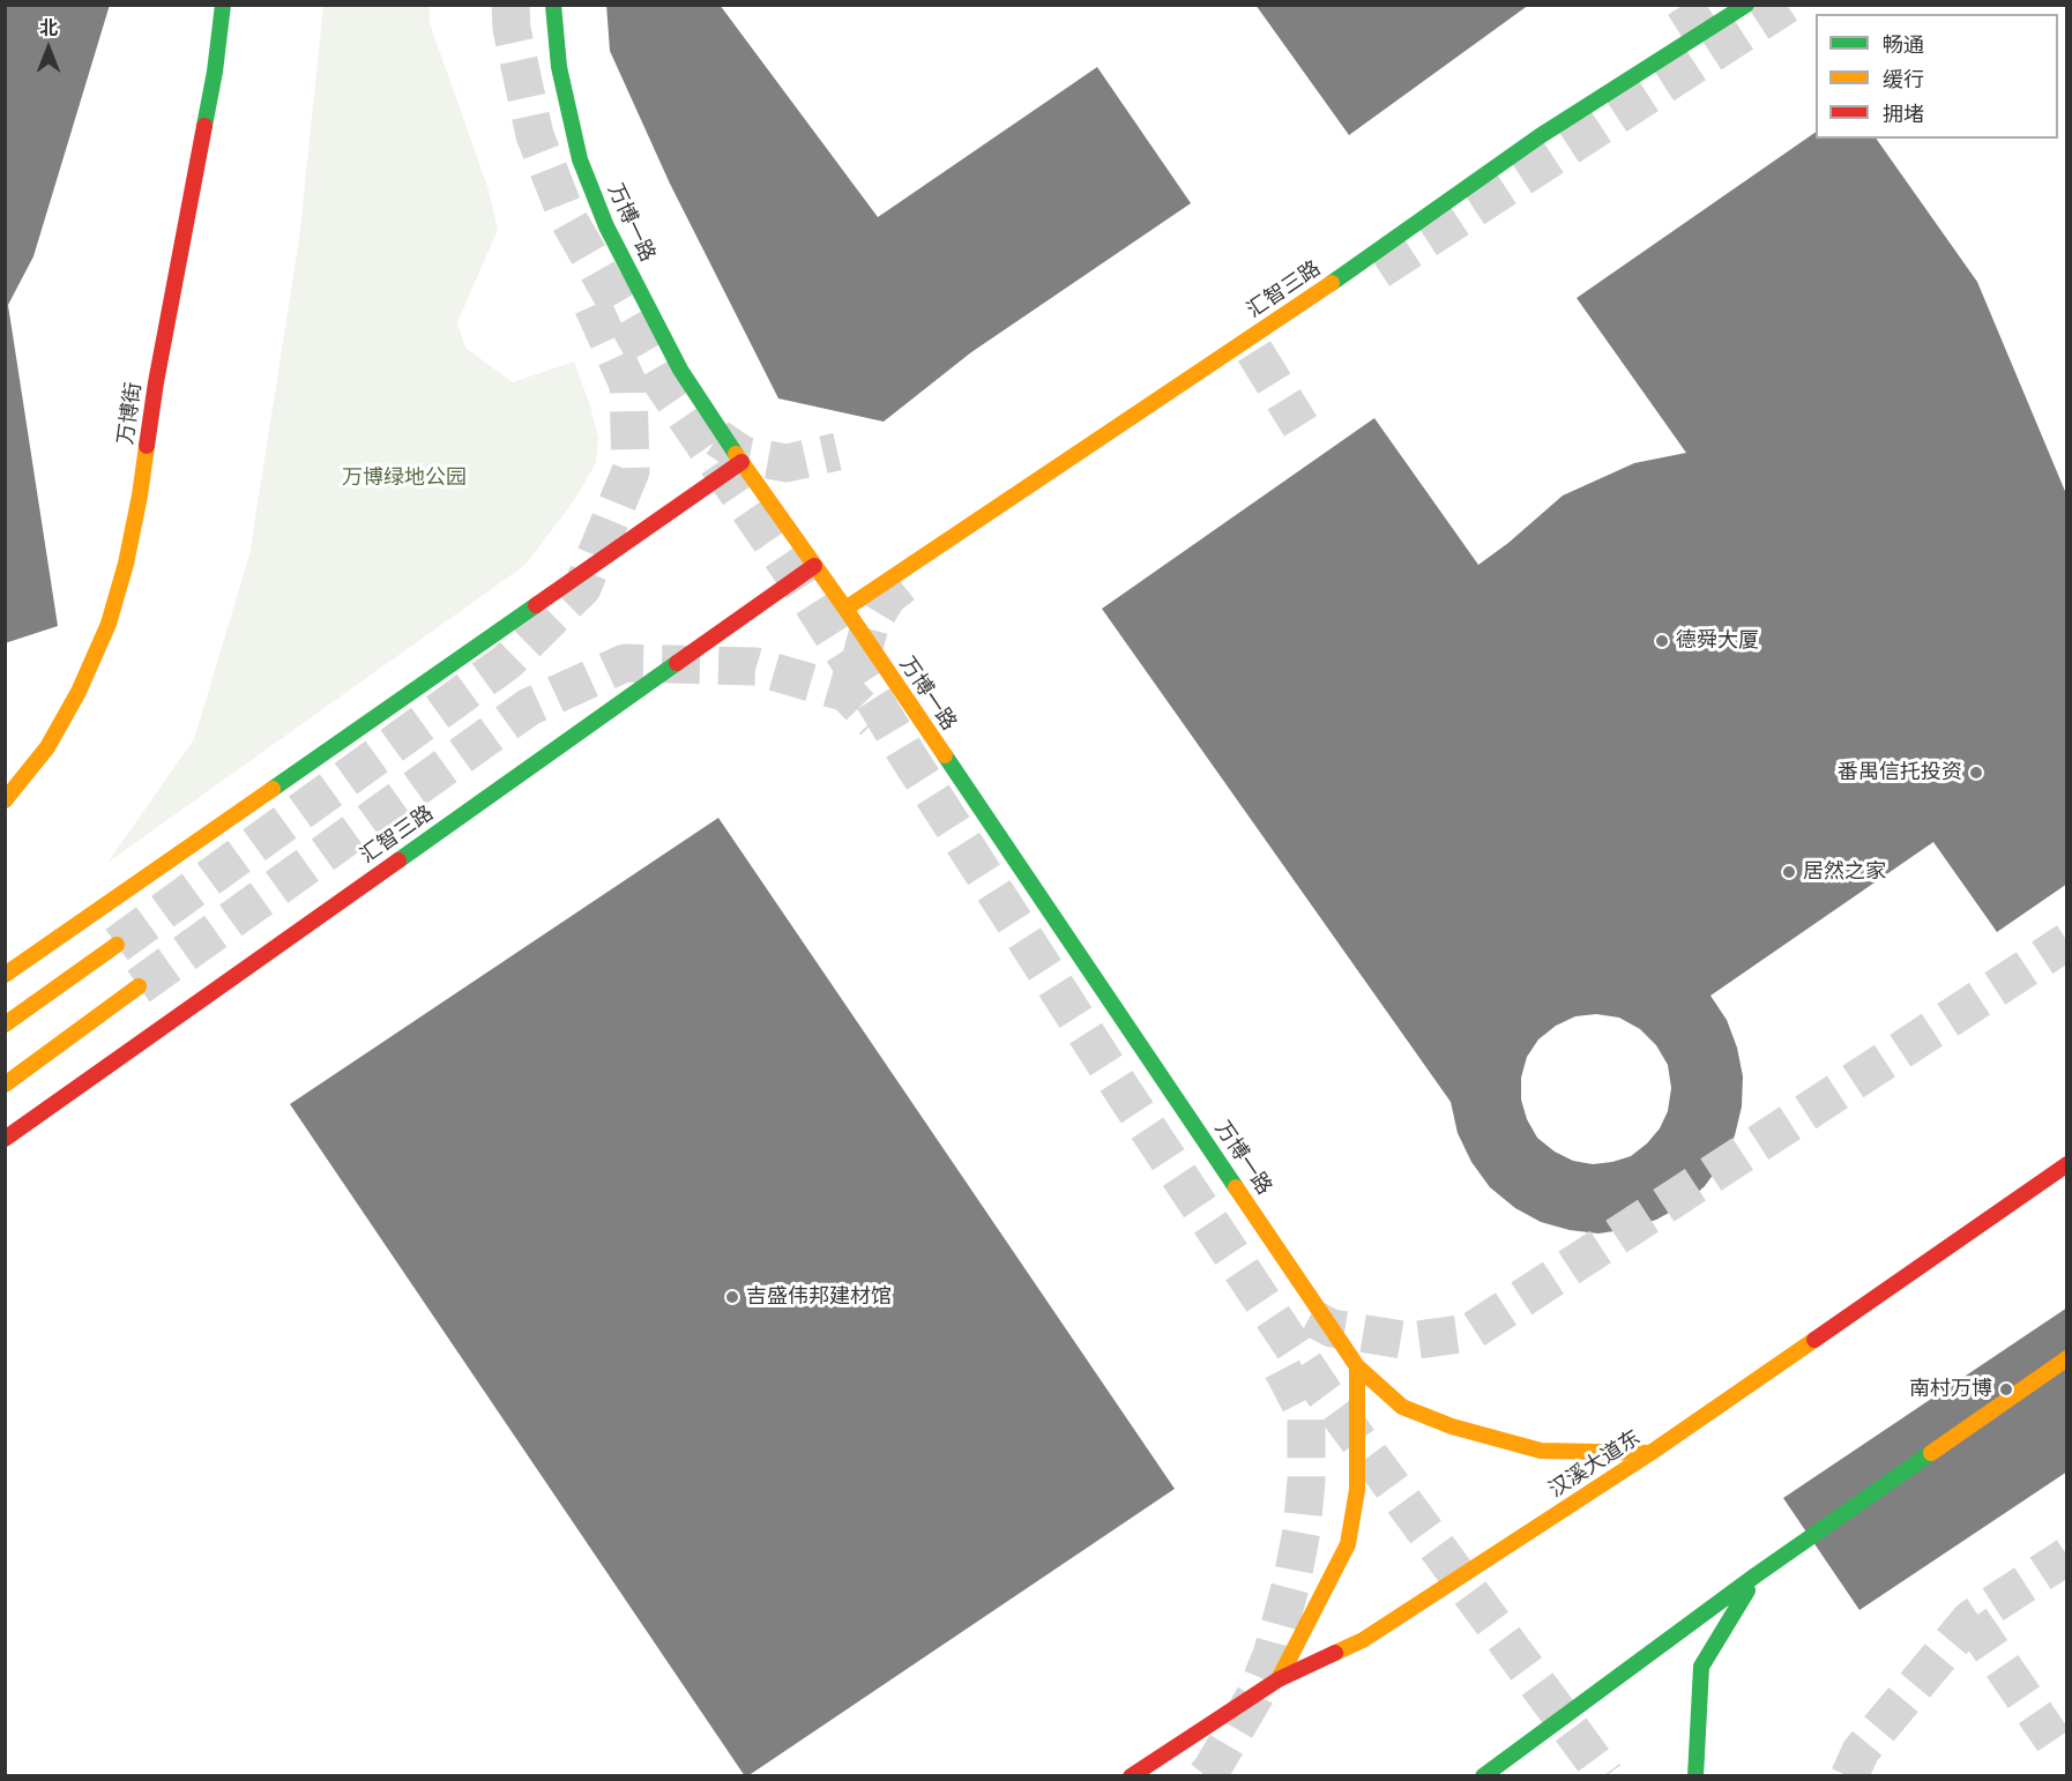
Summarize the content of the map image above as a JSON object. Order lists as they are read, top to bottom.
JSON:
{
  "streets": {
    "street": [
      "万博一路",
      "汇智三路",
      "万博街",
      "汉溪大道东"
    ]
  },
  "crossings": [
    ["万博一路", "汇智三路"],
    ["万博一路", "汉溪大道东"]
  ],
  "parks": ["万博绿地公园"],
  "places": [
    "德舜大厦",
    "番禺信托投资",
    "居然之家",
    "吉盛伟邦建材馆",
    "南村万博"
  ],
  "legend": ["畅通", "缓行", "拥堵"],
  "north": "top"
}
